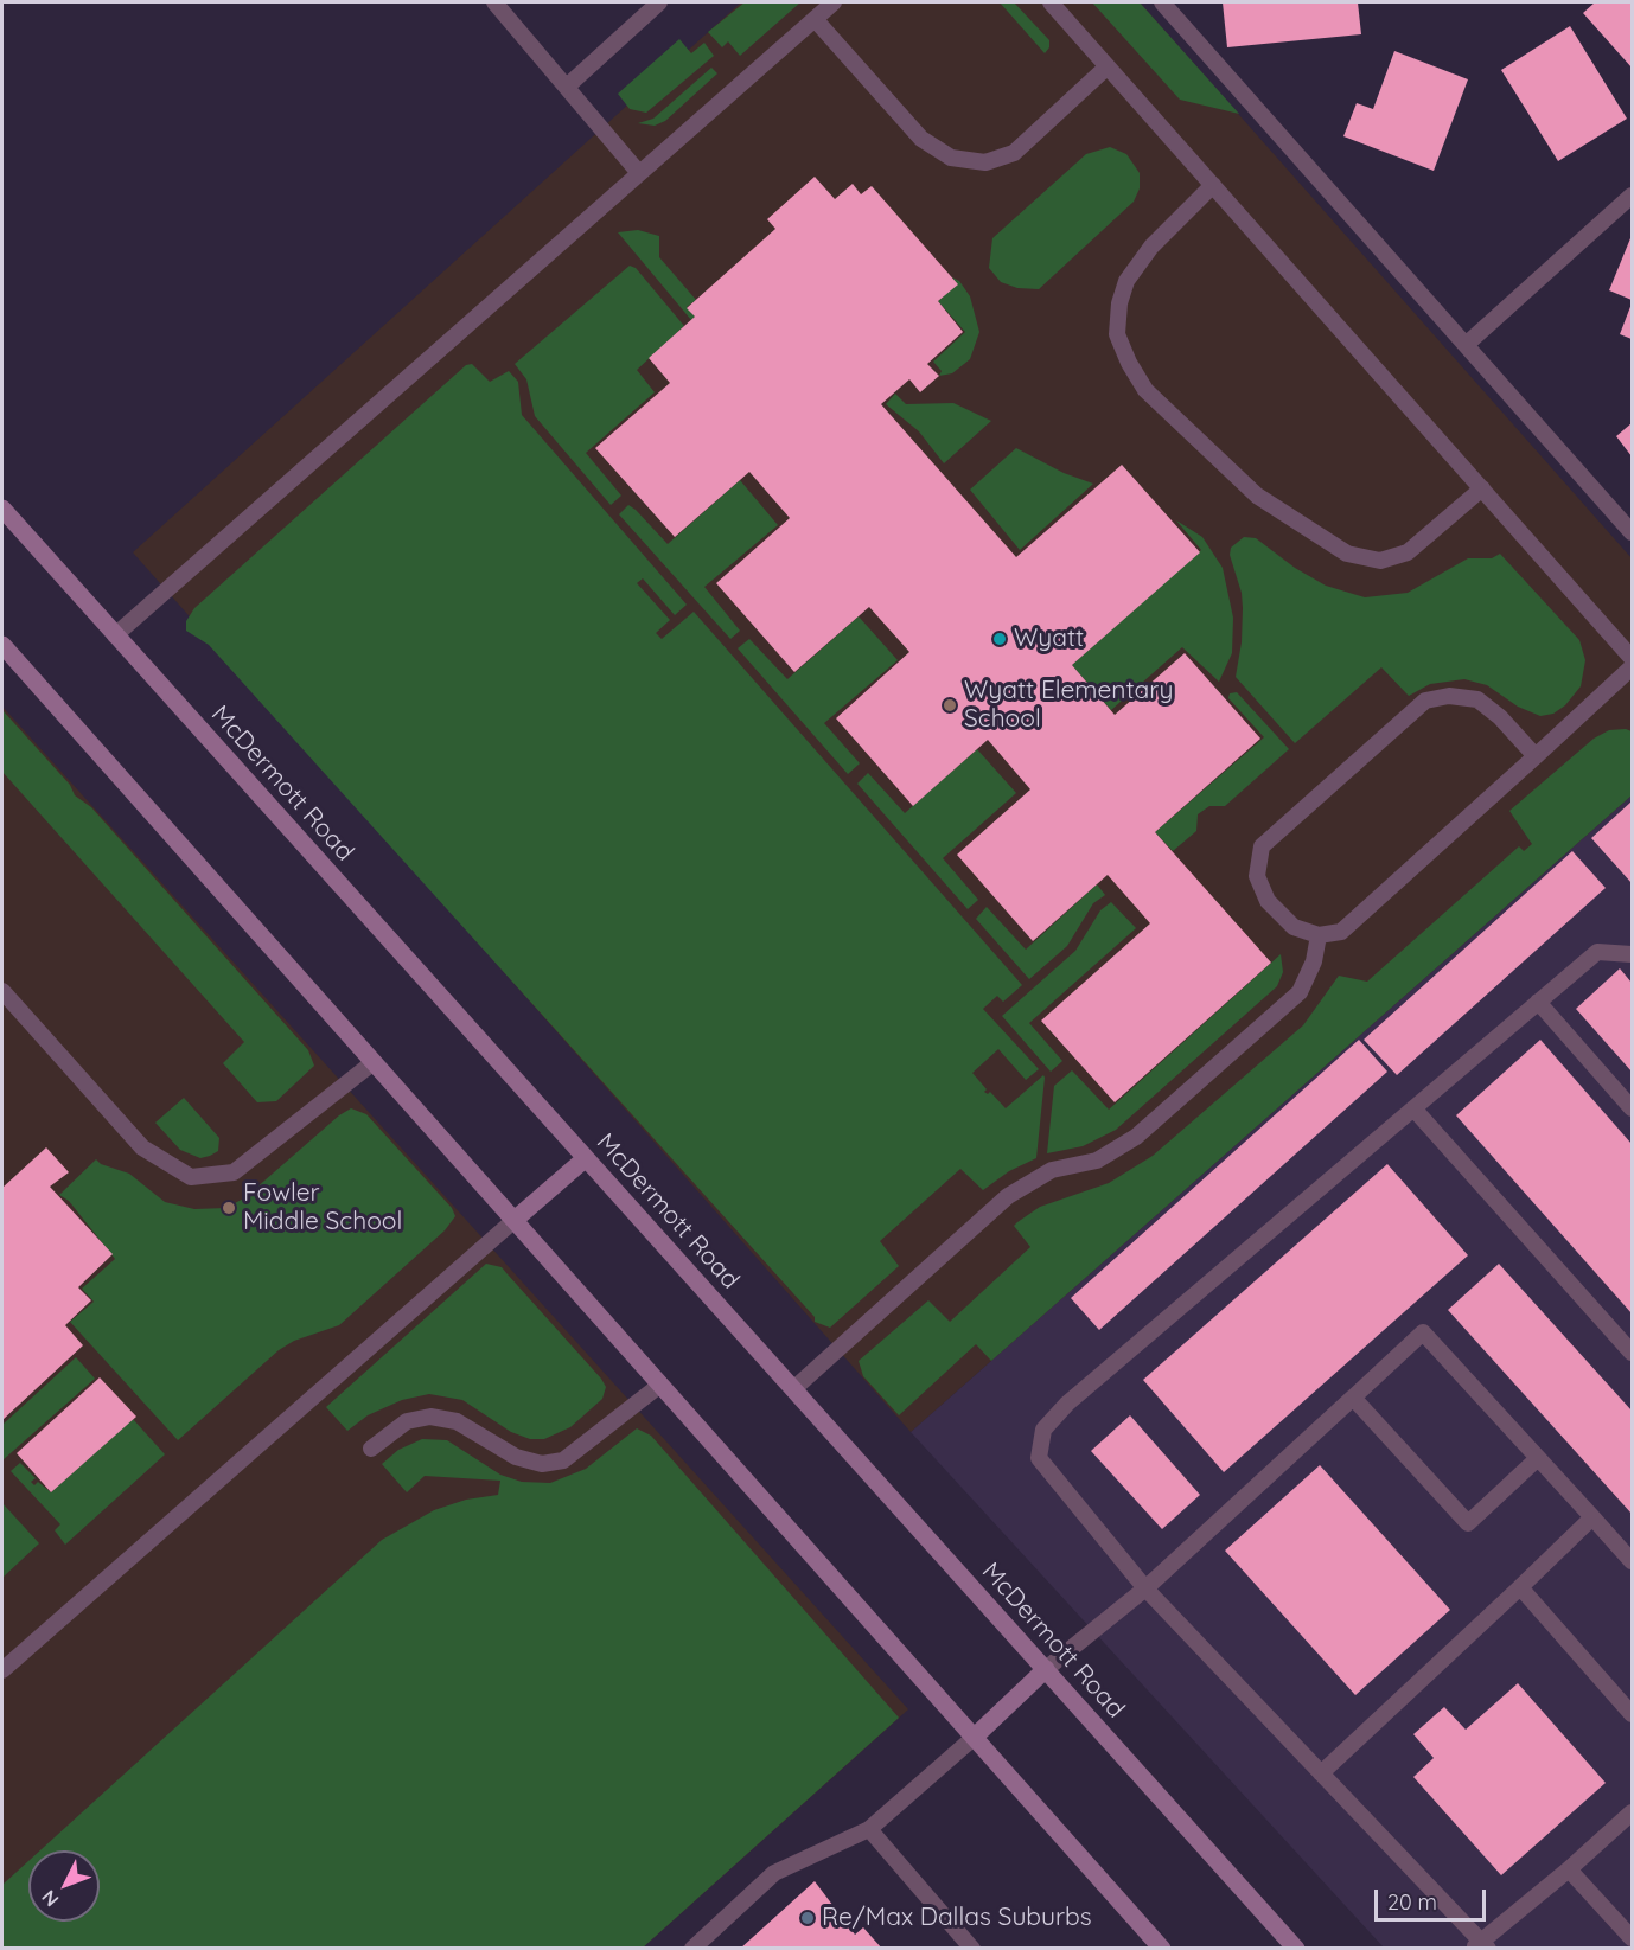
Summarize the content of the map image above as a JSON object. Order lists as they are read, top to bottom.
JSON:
{
  "streets": {
    "main road": ["McDermott Road"]
  },
  "places": [
    "Wyatt",
    "Wyatt Elementary School",
    "Fowler Middle School",
    "Re/Max Dallas Suburbs"
  ],
  "scale_bar": "20 m",
  "north": "bottom left"
}
